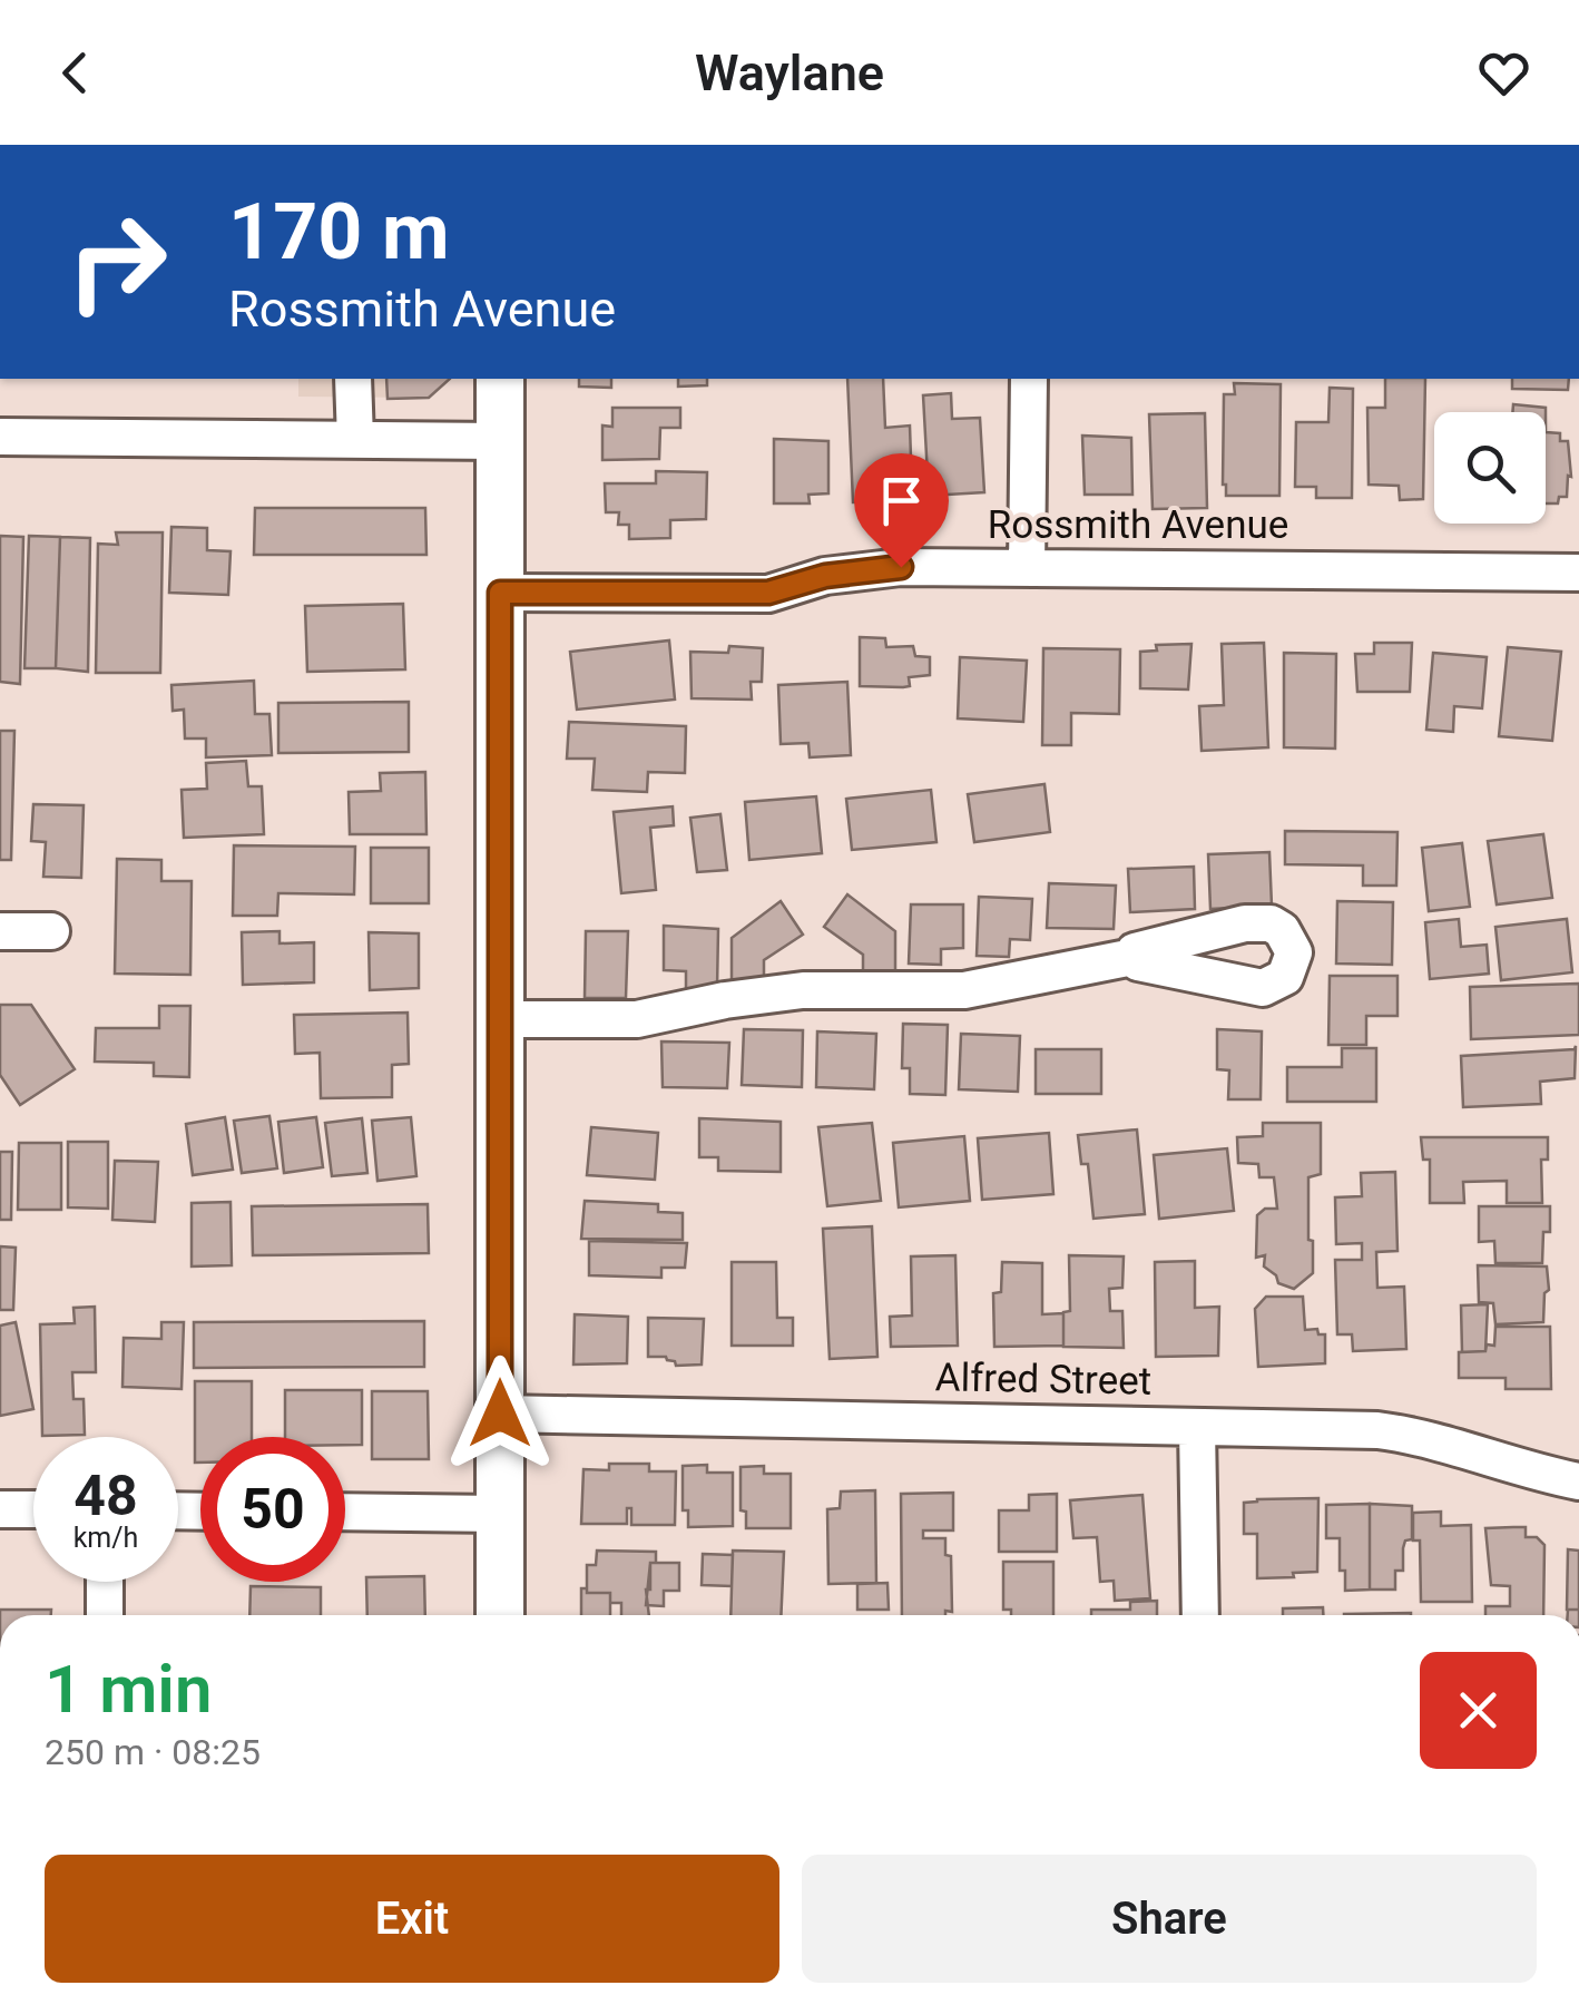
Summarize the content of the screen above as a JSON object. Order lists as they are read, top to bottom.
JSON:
{
  "streets": {
    "street": ["Rossmith Avenue", "Alfred Street"]
  },
  "page": {
    "header": "Waylane",
    "turn": ["170 m", "Rossmith Avenue"],
    "speed": "48 km/h",
    "limit": "50",
    "heading": ["1 min", "250 m · 08:25"],
    "buttons": ["Exit", "Share"]
  }
}
